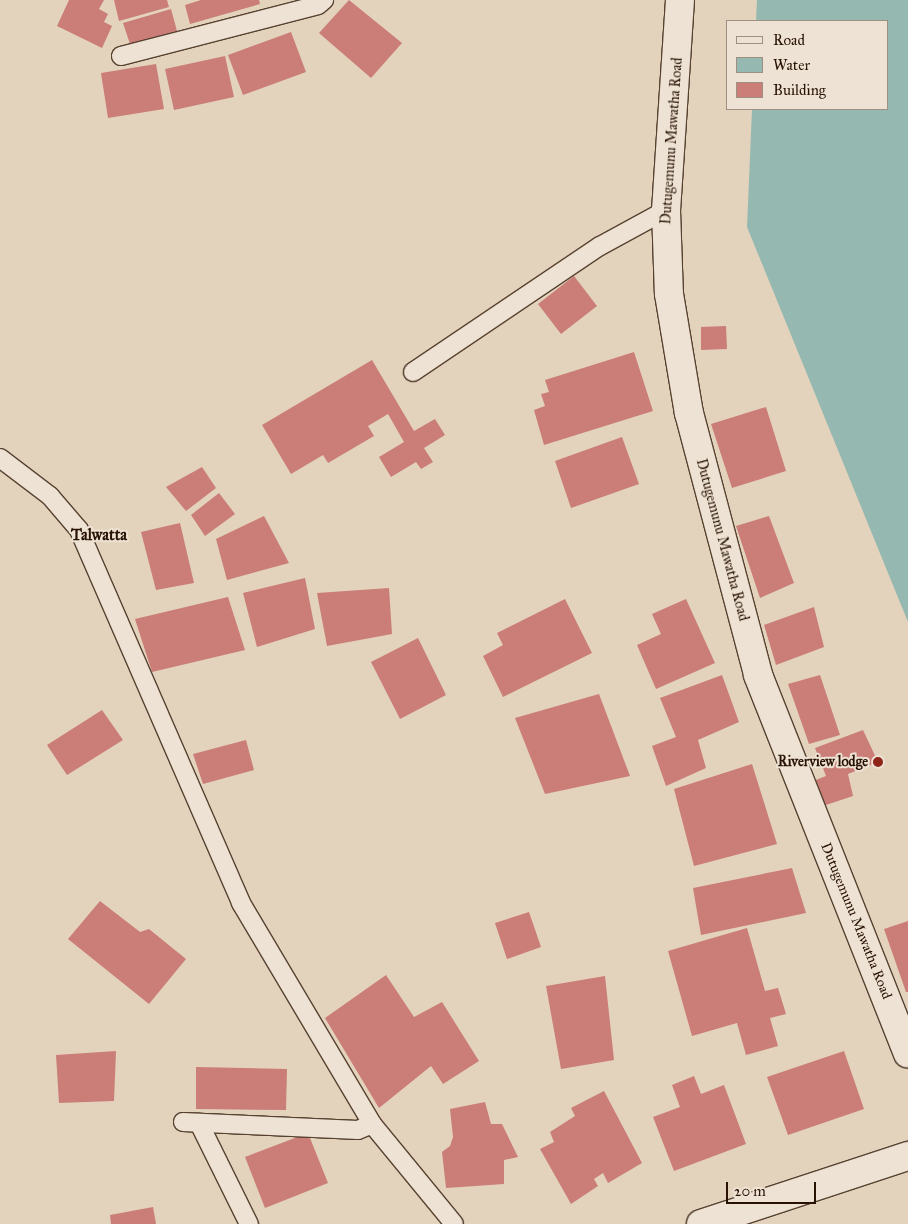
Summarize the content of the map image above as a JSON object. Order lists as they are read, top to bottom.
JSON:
{
  "streets": {
    "street": ["Dutugemunu Mawatha Road"]
  },
  "districts": ["Talwatta"],
  "places": ["Riverview lodge"],
  "legend": ["Road", "Water", "Building"],
  "scale_bar": "20 m"
}
